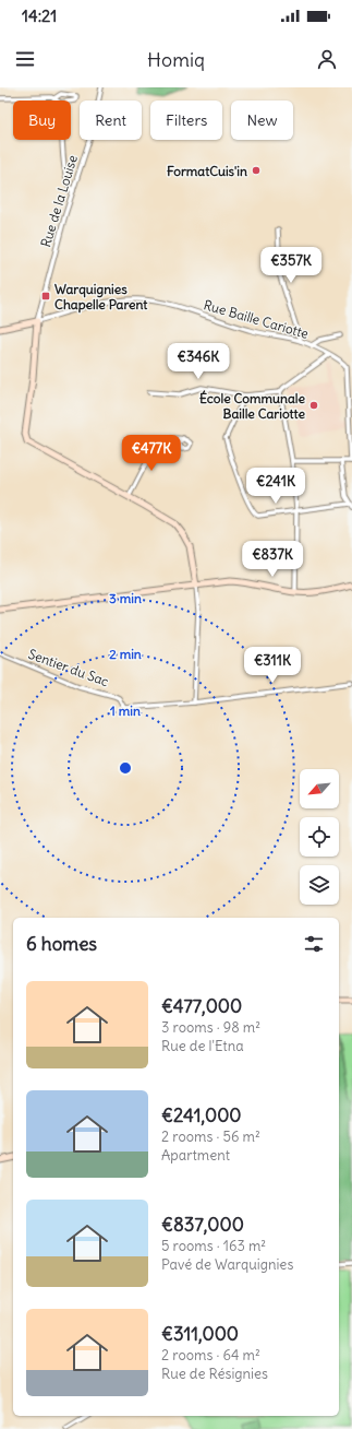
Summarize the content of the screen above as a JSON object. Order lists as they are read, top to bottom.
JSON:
{
  "streets": {
    "street": ["Rue de la Louise", "Rue Baille Cariotte", "Sentier du Sac"]
  },
  "crossings": [
    ["Rue de la Louise", "Rue Baille Cariotte"]
  ],
  "places": {
    "other": ["FormatCuis'in", "École Communale Baille Cariotte"],
    "transit": ["Warquignies Chapelle Parent"]
  },
  "north": "bottom left",
  "page": {
    "status": "14:21",
    "header": "Homiq",
    "chip": [
      "Buy",
      "Rent",
      "Filters",
      "New"
    ],
    "price": [
      "€357K",
      "€346K",
      "€477K",
      "€241K",
      "€837K",
      "€311K"
    ],
    "heading": "6 homes",
    "list": [
      {
        "name": "€477,000",
        "note": "3 rooms · 98 m² · Rue de l'Etna"
      },
      {
        "name": "€241,000",
        "note": "2 rooms · 56 m² · Apartment"
      },
      {
        "name": "€837,000",
        "note": "5 rooms · 163 m² · Pavé de Warquignies"
      },
      {
        "name": "€311,000",
        "note": "2 rooms · 64 m² · Rue de Résignies"
      }
    ]
  },
  "rings": ["3 min", "2 min", "1 min"]
}
